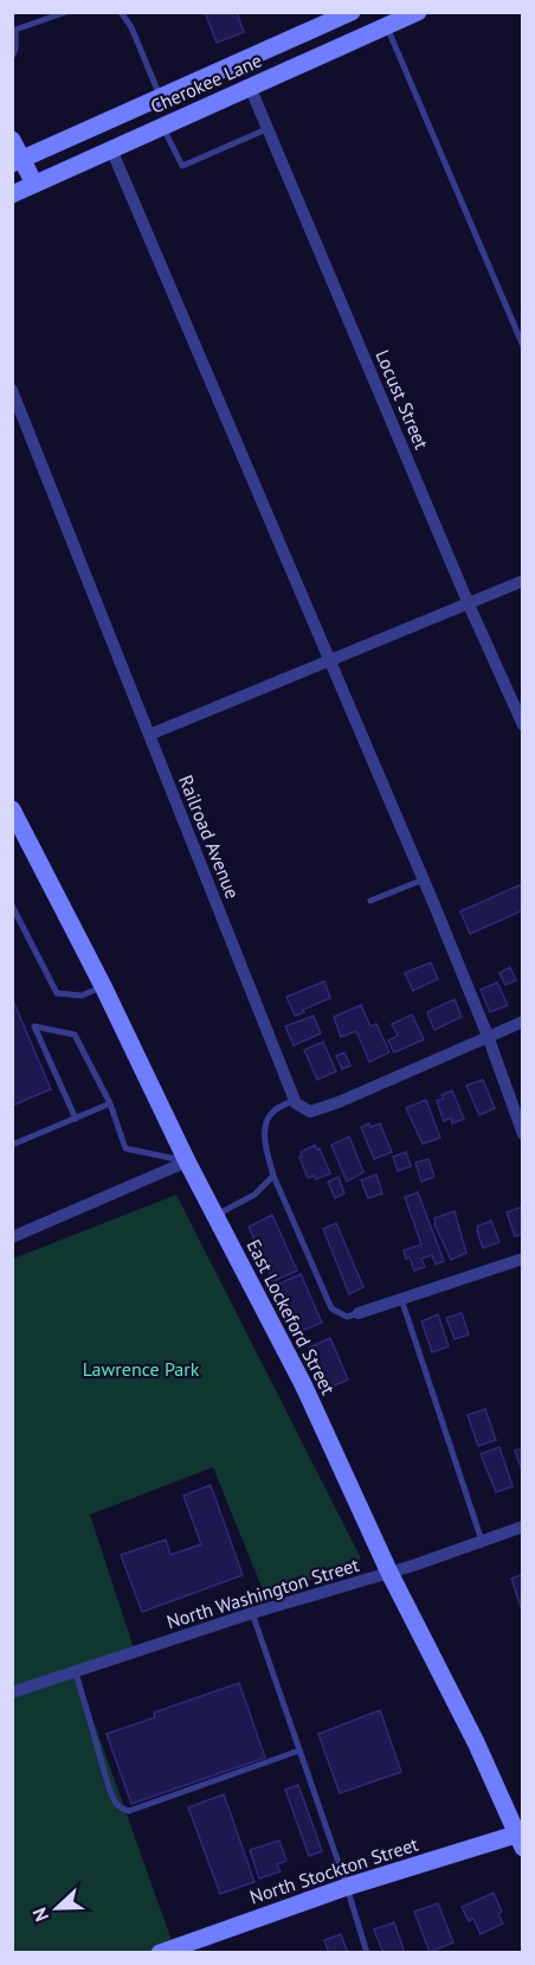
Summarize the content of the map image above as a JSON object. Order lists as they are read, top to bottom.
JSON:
{
  "streets": {
    "street": [
      "Cherokee Lane",
      "Locust Street",
      "Railroad Avenue",
      "East Lockeford Street",
      "North Washington Street",
      "North Stockton Street"
    ]
  },
  "crossings": [
    ["Cherokee Lane", "Locust Street"],
    ["East Lockeford Street", "North Washington Street"],
    ["East Lockeford Street", "North Stockton Street"]
  ],
  "parks": ["Lawrence Park"],
  "north": "left"
}
